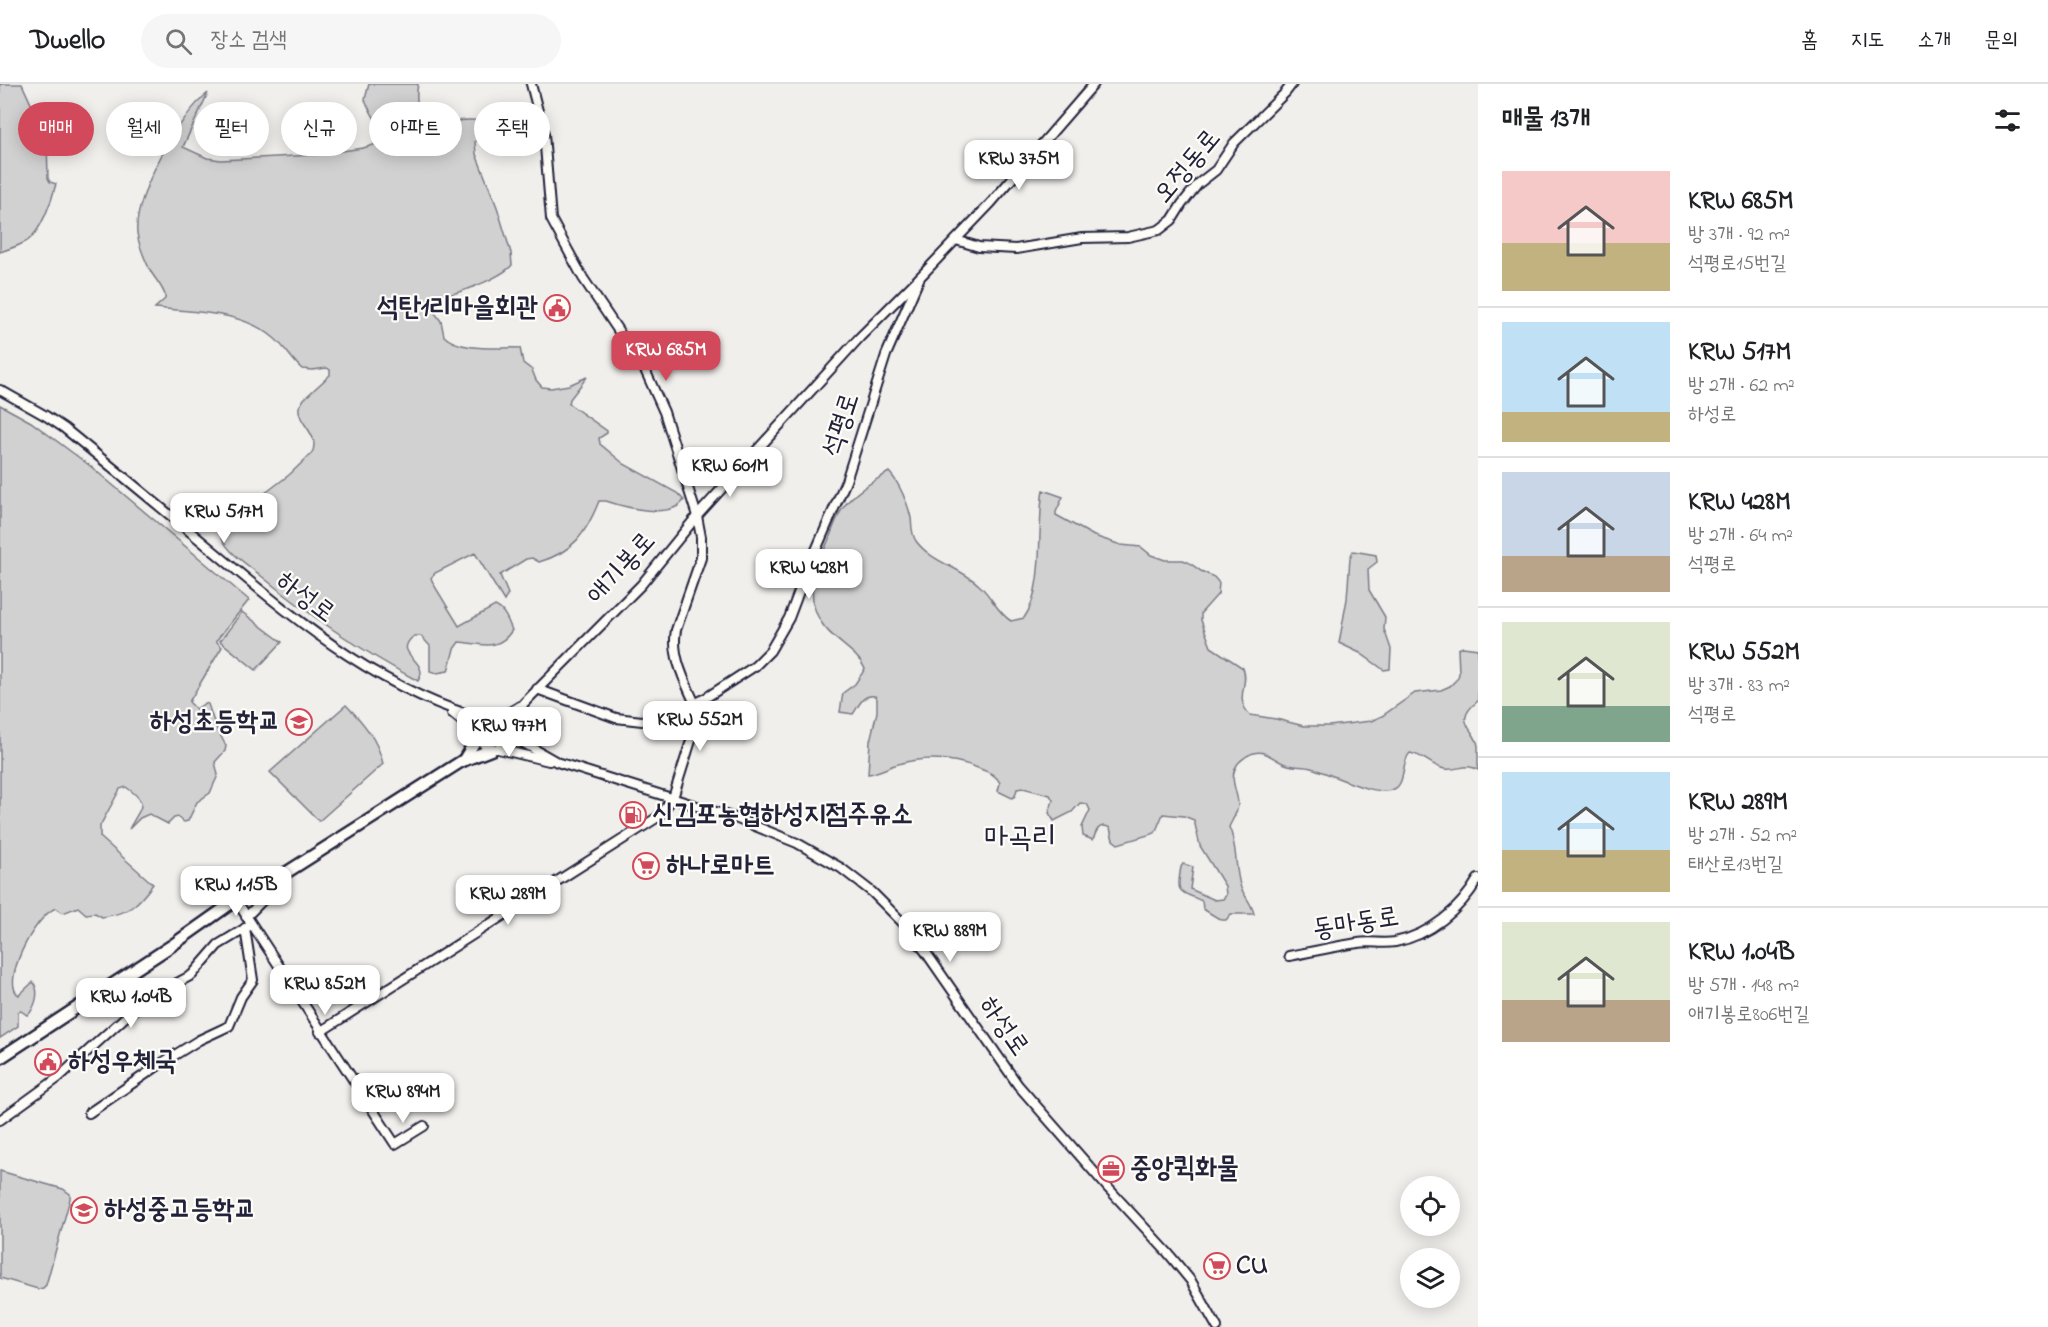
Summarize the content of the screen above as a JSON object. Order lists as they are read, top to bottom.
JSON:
{
  "streets": {
    "street": [
      "오정동로",
      "석평로",
      "애기봉로",
      "하성로",
      "동마동로"
    ]
  },
  "crossings": [
    ["오정동로", "석평로"],
    ["석평로", "애기봉로"],
    ["애기봉로", "하성로"]
  ],
  "districts": ["마곡리"],
  "places": {
    "public building": ["석탄1리마을회관", "하성우체국"],
    "school or university": ["하성초등학교", "하성중고등학교"],
    "fuel station": ["신김포농협하성지점주유소"],
    "supermarket": ["하나로마트", "CU"],
    "office": ["중앙퀵화물"]
  },
  "page": {
    "header": "Dwello",
    "search": "장소 검색",
    "nav": [
      "홈",
      "지도",
      "소개",
      "문의"
    ],
    "heading": "매물 13개",
    "chip": [
      "매매",
      "월세",
      "필터",
      "신규",
      "아파트",
      "주택"
    ],
    "price": [
      "KRW 375M",
      "KRW 685M",
      "KRW 601M",
      "KRW 517M",
      "KRW 428M",
      "KRW 552M",
      "KRW 977M",
      "KRW 1.15B",
      "KRW 289M",
      "KRW 889M",
      "KRW 852M",
      "KRW 1.04B",
      "KRW 894M"
    ],
    "list": [
      {
        "name": "KRW 685M",
        "note": "방 3개 · 92 m² · 석평로15번길"
      },
      {
        "name": "KRW 517M",
        "note": "방 2개 · 62 m² · 하성로"
      },
      {
        "name": "KRW 428M",
        "note": "방 2개 · 64 m² · 석평로"
      },
      {
        "name": "KRW 552M",
        "note": "방 3개 · 83 m² · 석평로"
      },
      {
        "name": "KRW 289M",
        "note": "방 2개 · 52 m² · 태산로13번길"
      },
      {
        "name": "KRW 1.04B",
        "note": "방 5개 · 148 m² · 애기봉로806번길"
      }
    ]
  }
}
